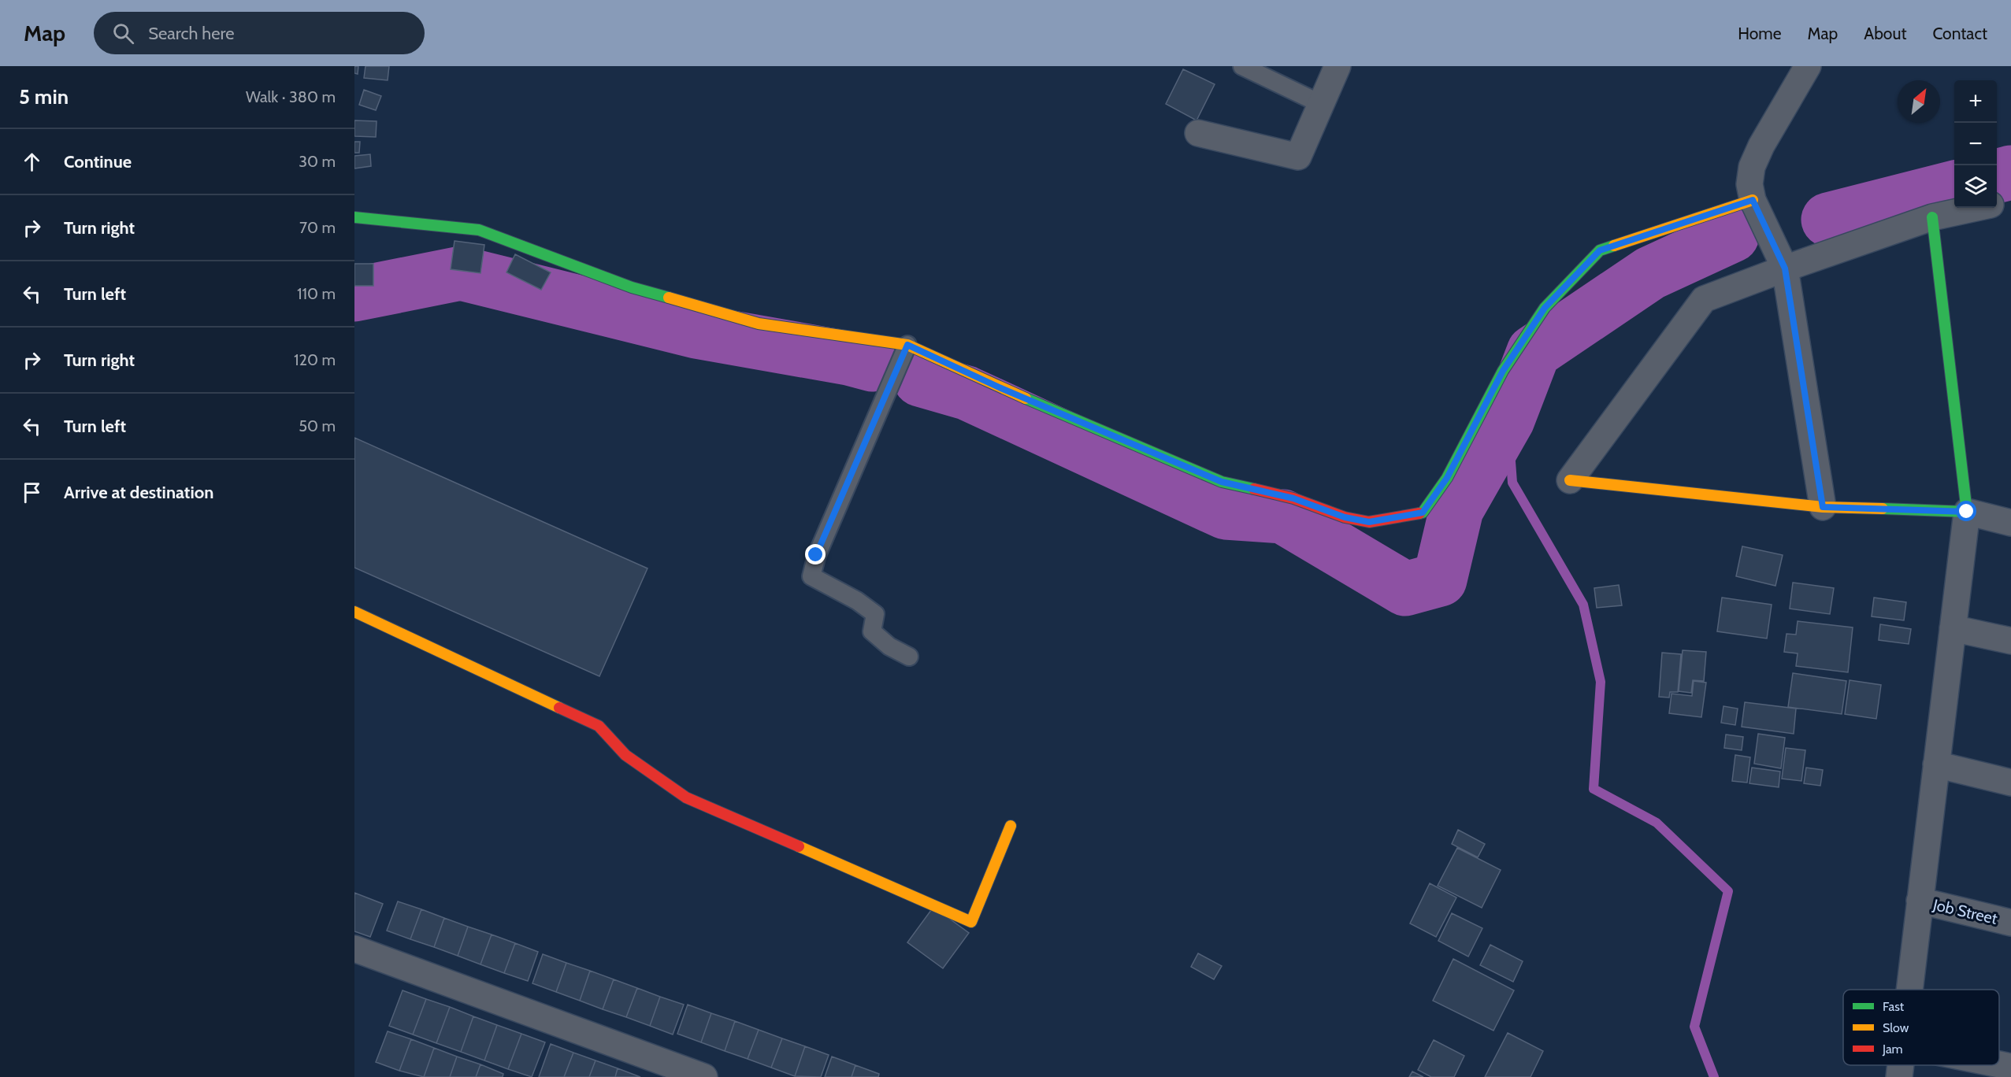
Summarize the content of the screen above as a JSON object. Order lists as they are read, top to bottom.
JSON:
{
  "streets": {
    "street": ["Job Street"]
  },
  "legend": ["Fast", "Slow", "Jam"],
  "north": "top right",
  "page": {
    "header": "Map",
    "search": "Search here",
    "nav": [
      "Home",
      "Map",
      "About",
      "Contact"
    ],
    "heading": ["5 min", "Walk · 380 m"],
    "map_buttons": ["+", "−"],
    "list": [
      ["Continue", "30 m"],
      ["Turn right", "70 m"],
      ["Turn left", "110 m"],
      ["Turn right", "120 m"],
      ["Turn left", "50 m"],
      "Arrive at destination"
    ]
  }
}
